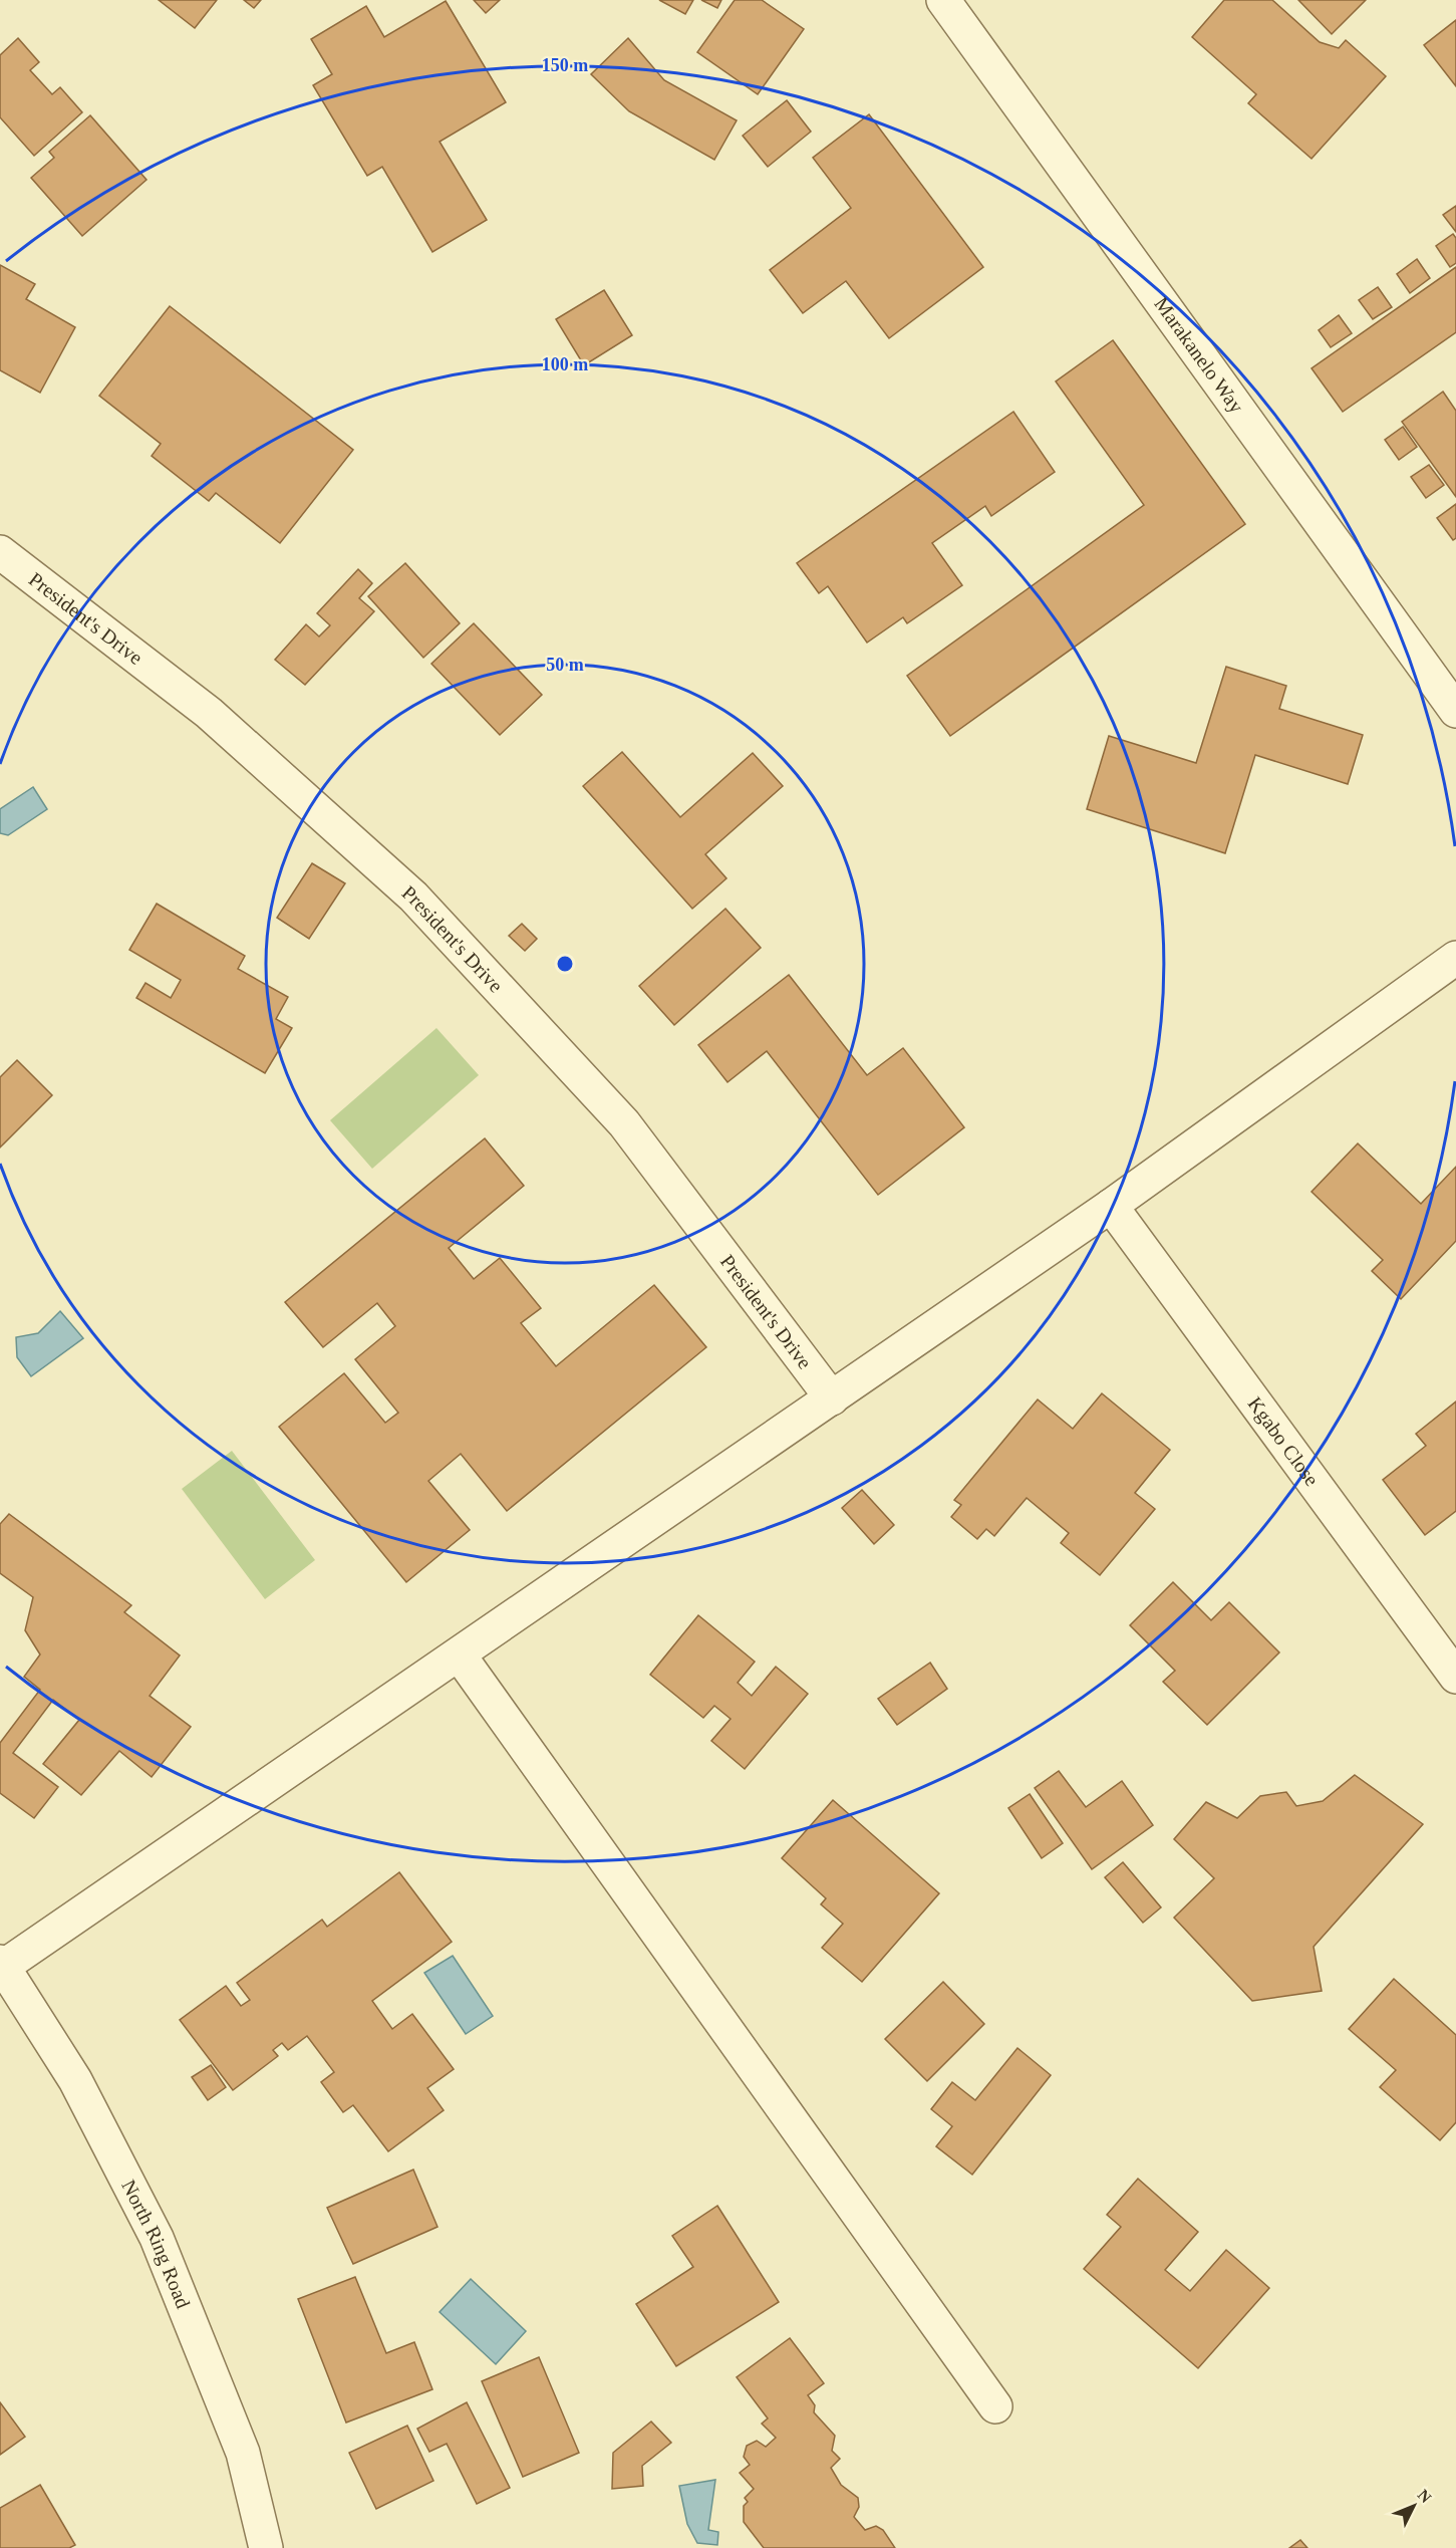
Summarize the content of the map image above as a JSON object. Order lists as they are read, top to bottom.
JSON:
{
  "streets": {
    "street": [
      "Marakanelo Way",
      "President's Drive",
      "Kgabo Close",
      "North Ring Road"
    ]
  },
  "north": "top right",
  "rings": ["150 m", "100 m", "50 m"]
}
